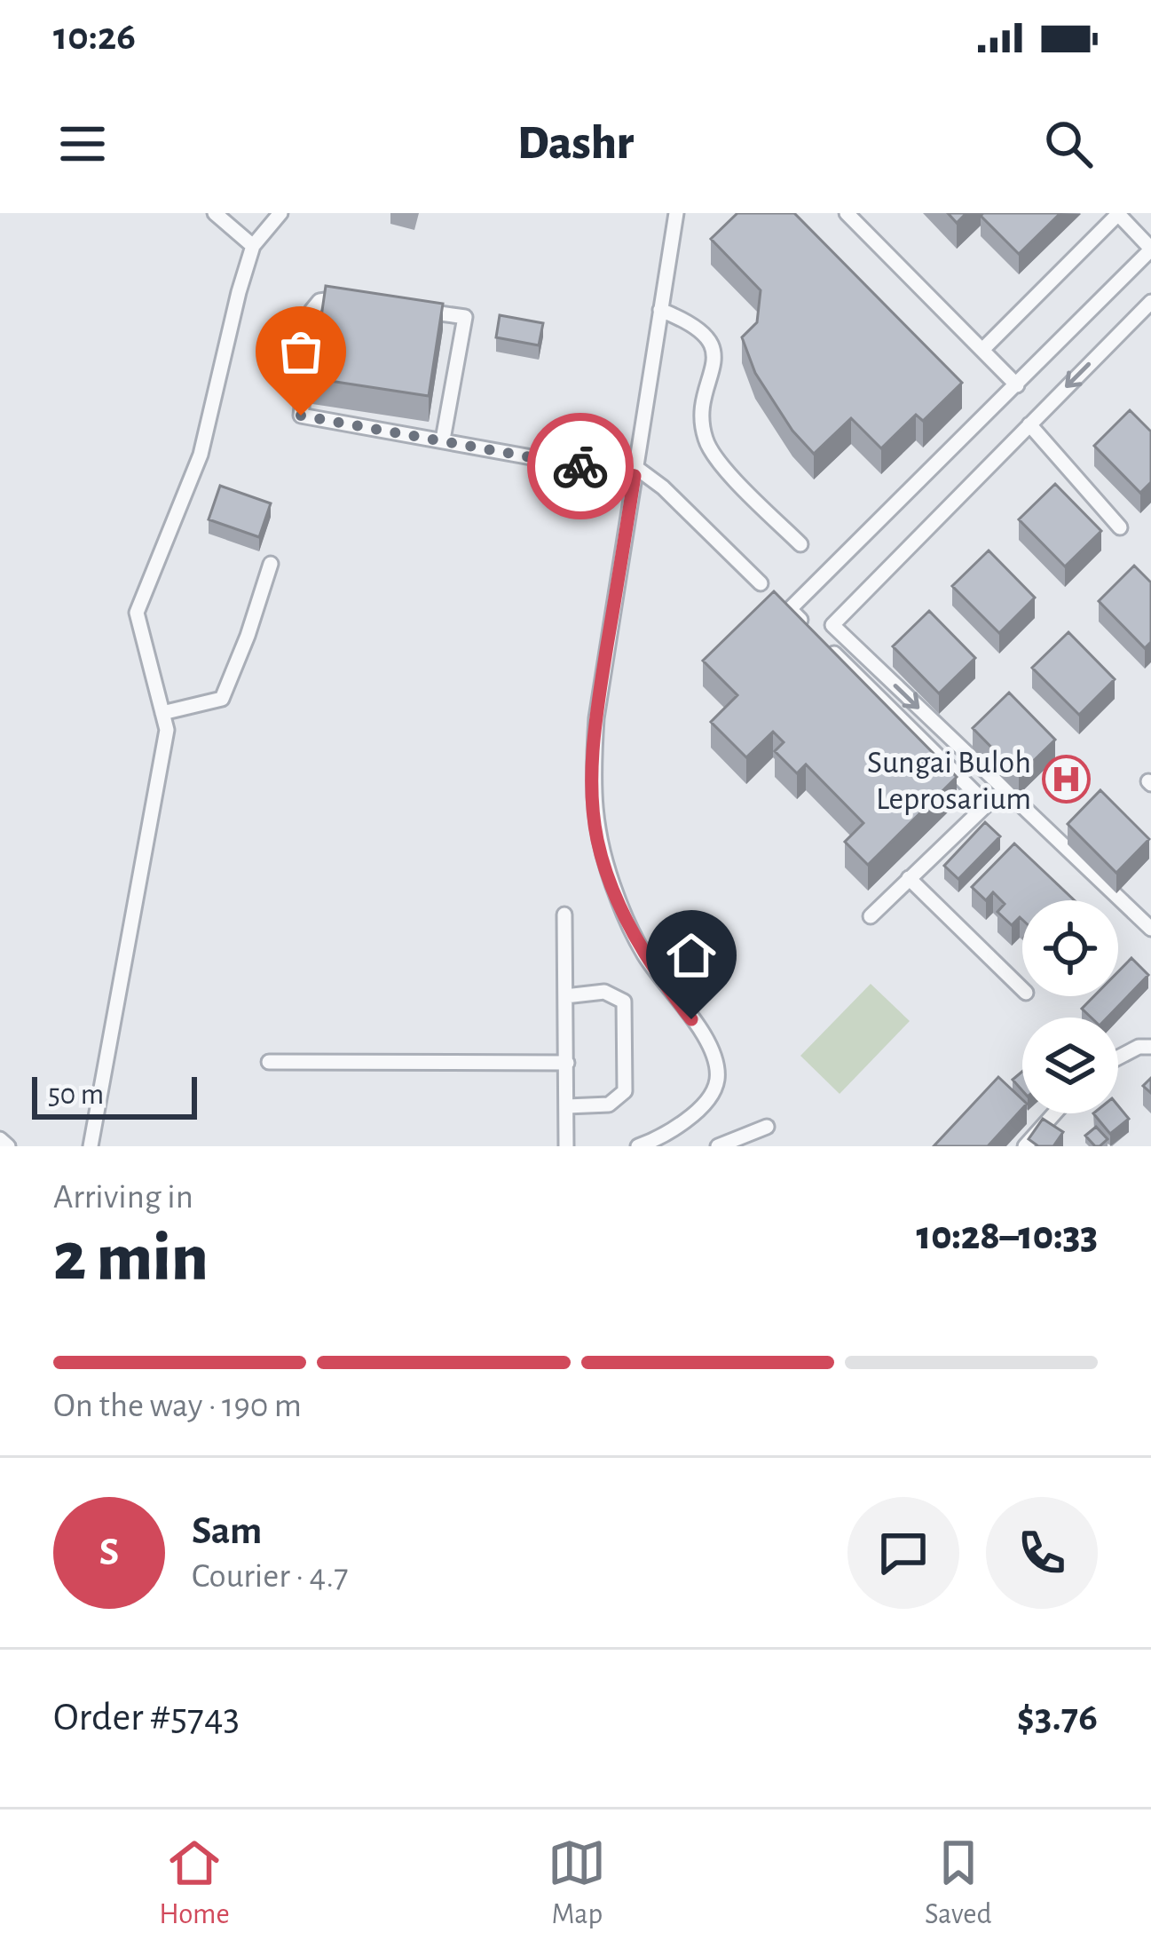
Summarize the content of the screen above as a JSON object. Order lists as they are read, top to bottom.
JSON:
{
  "places": {
    "hospital": ["Sungai Buloh Leprosarium"]
  },
  "scale_bar": "50 m",
  "page": {
    "status": "10:26",
    "header": "Dashr",
    "scale": "50 m",
    "heading": ["2 min", "Arriving in", "10:28–10:33"],
    "panel": [
      "Sam",
      "Courier · 4.7",
      "Order #5743",
      "$3.76"
    ],
    "bar": "On the way · 190 m",
    "round": "S",
    "tabs": ["Home", "Map", "Saved"]
  }
}
